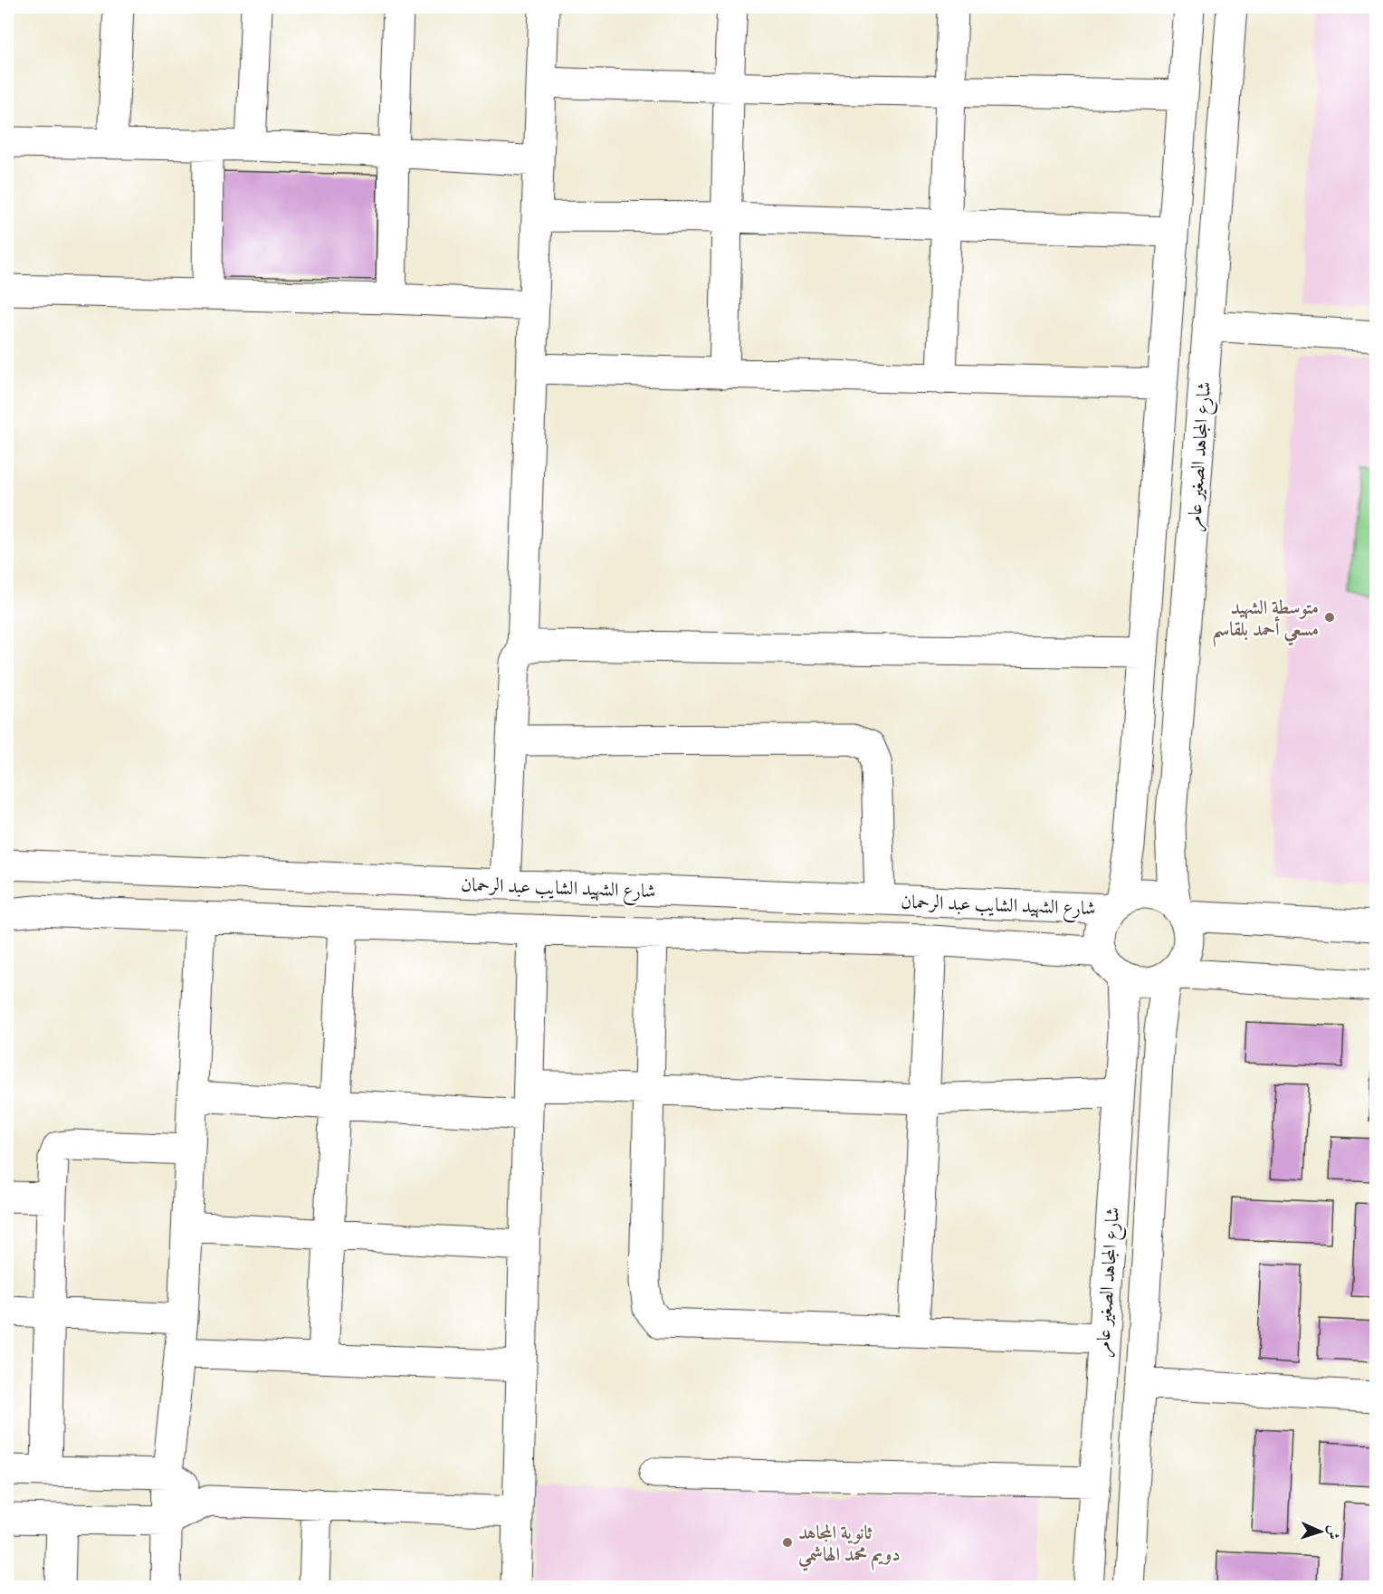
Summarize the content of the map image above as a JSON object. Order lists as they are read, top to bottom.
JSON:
{
  "streets": {
    "street": ["شارع المجاهد الصغير عامر", "شارع الشهيد الشايب عبد الرحمان"]
  },
  "crossings": [
    ["شارع المجاهد الصغير عامر", "شارع الشهيد الشايب عبد الرحمان"]
  ],
  "places": ["متوسطة الشهيد مسعي أحمد بلقاسم", "ثانوية المجاهد دويم محمد الهاشمي"],
  "north": "right"
}
